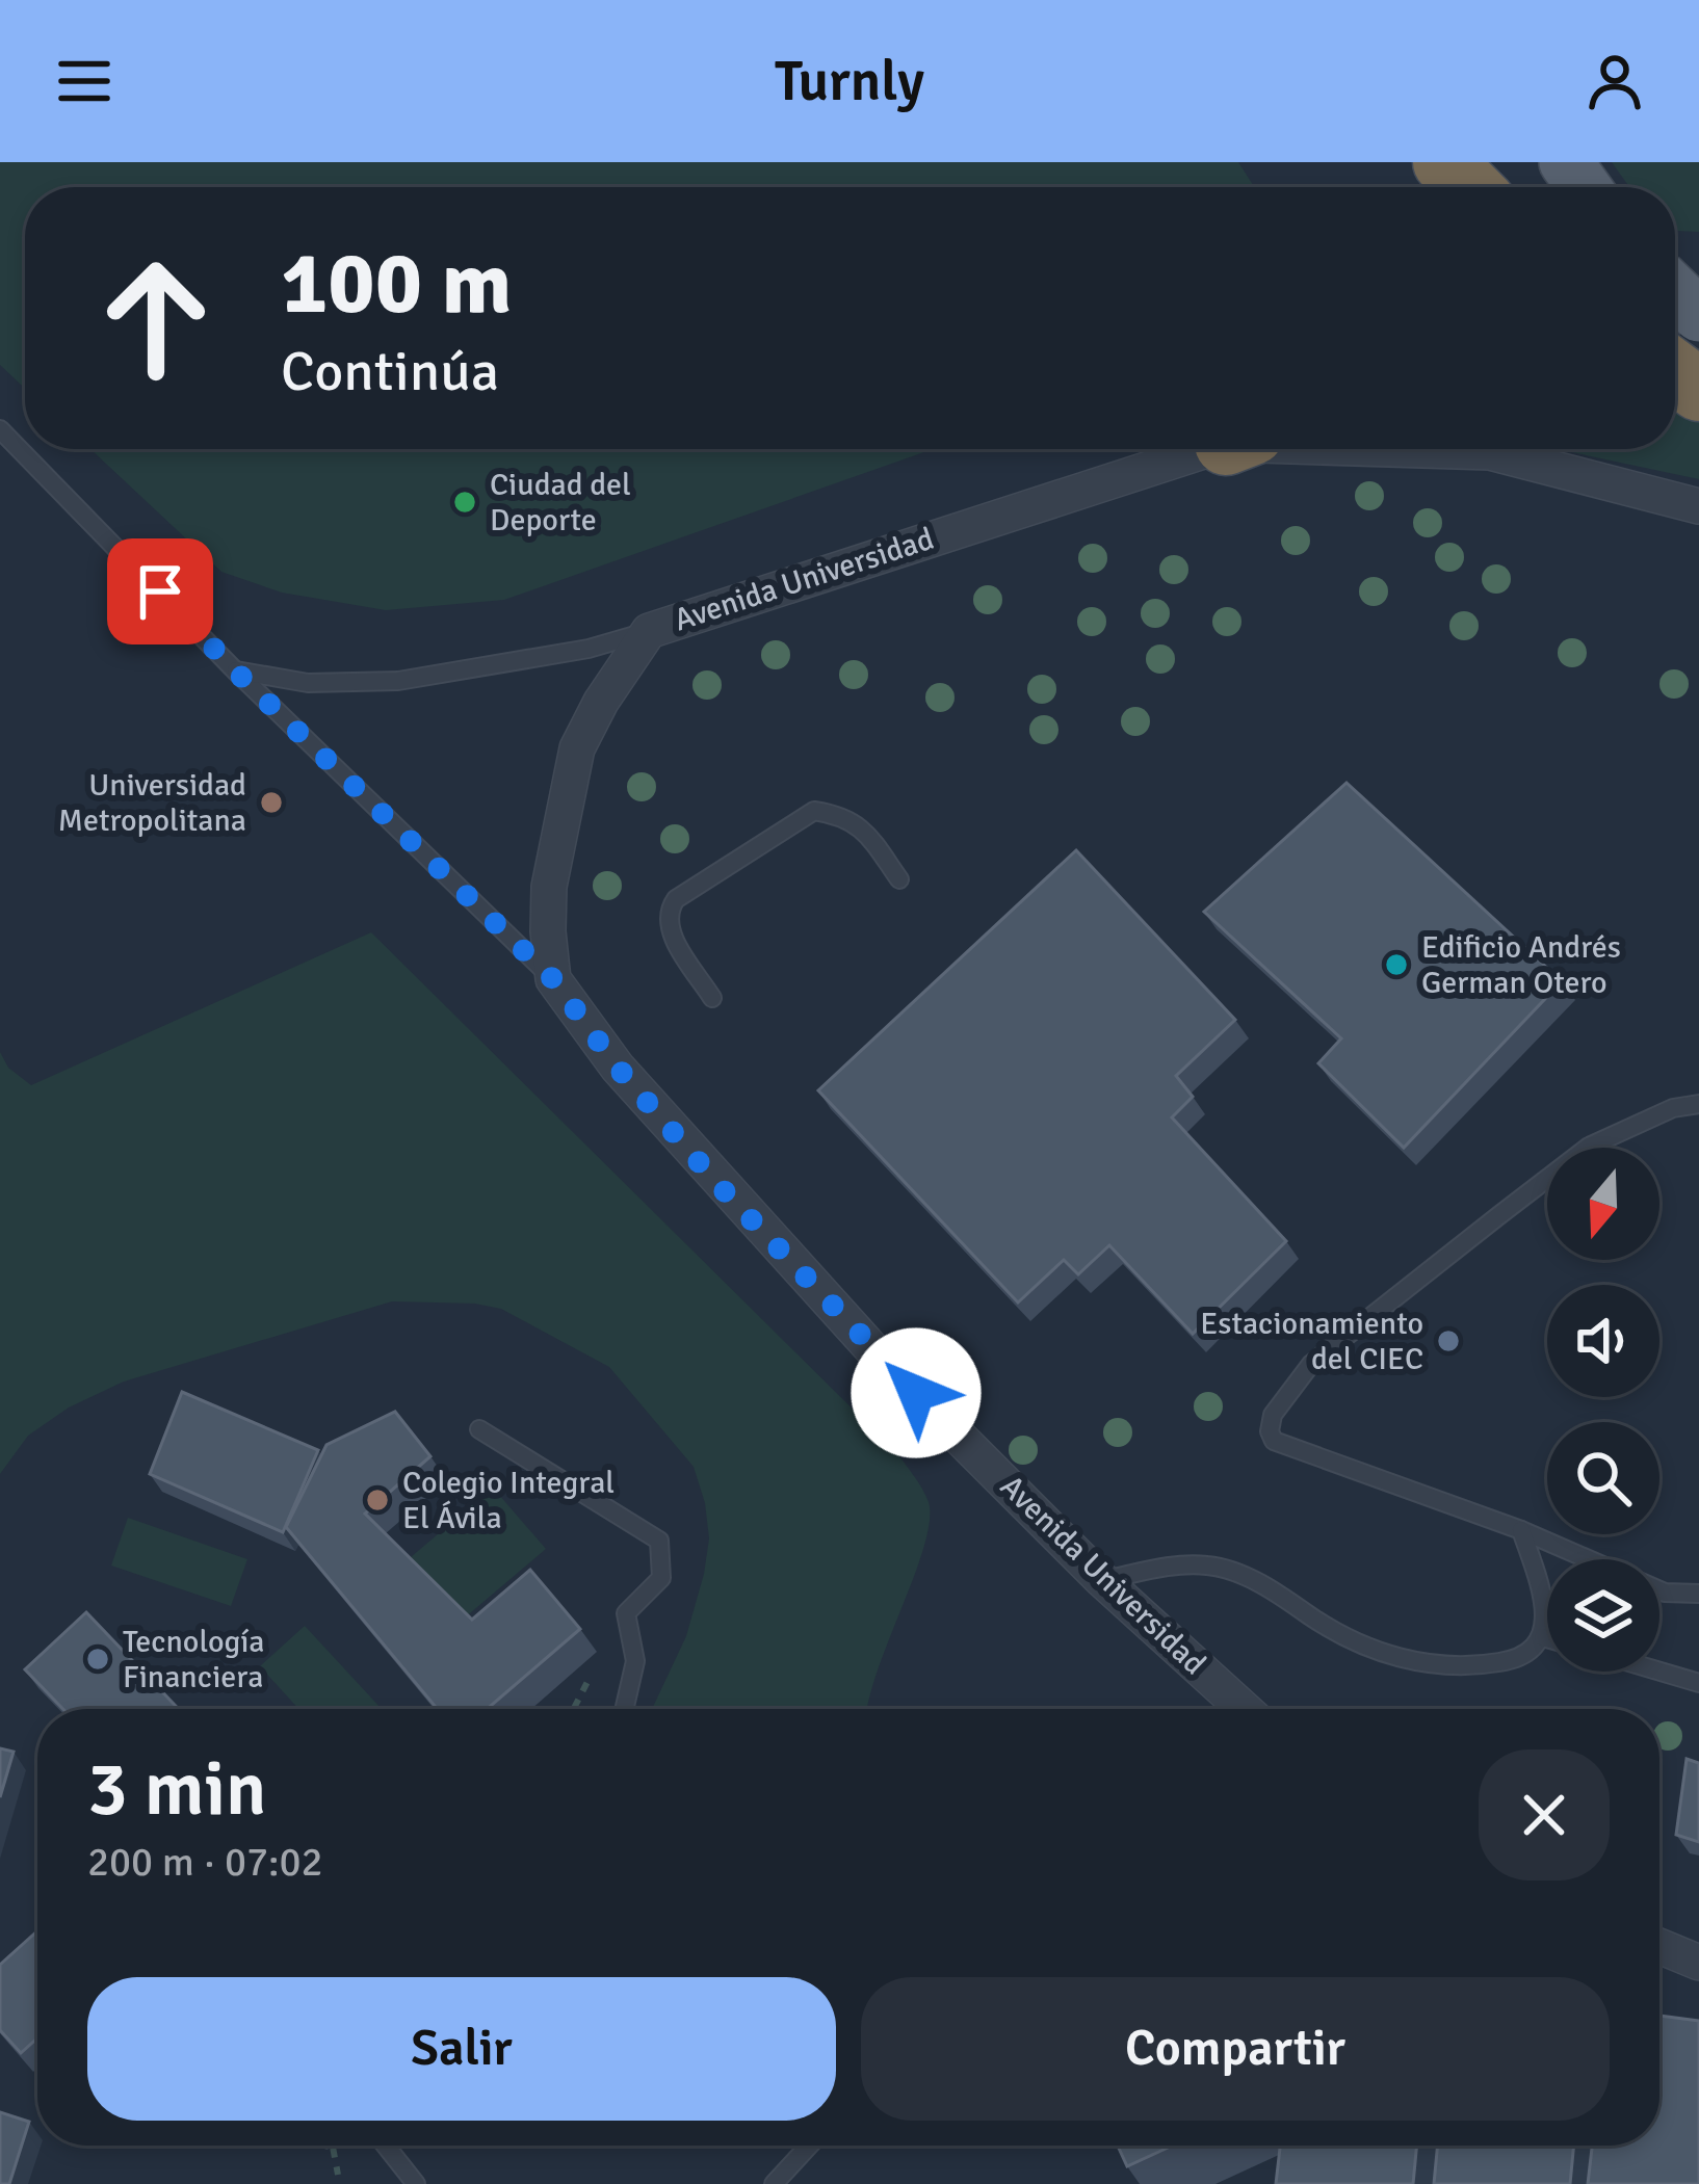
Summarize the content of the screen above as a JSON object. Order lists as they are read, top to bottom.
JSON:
{
  "streets": {
    "street": ["Avenida Universidad"]
  },
  "places": [
    "Ciudad del Deporte",
    "Universidad Metropolitana",
    "Edificio Andrés German Otero",
    "Estacionamiento del CIEC",
    "Colegio Integral El Ávila",
    "Tecnología Financiera"
  ],
  "north": "bottom",
  "page": {
    "header": "Turnly",
    "turn": ["100 m", "Continúa"],
    "heading": ["3 min", "200 m · 07:02"],
    "buttons": ["Salir", "Compartir"]
  }
}
